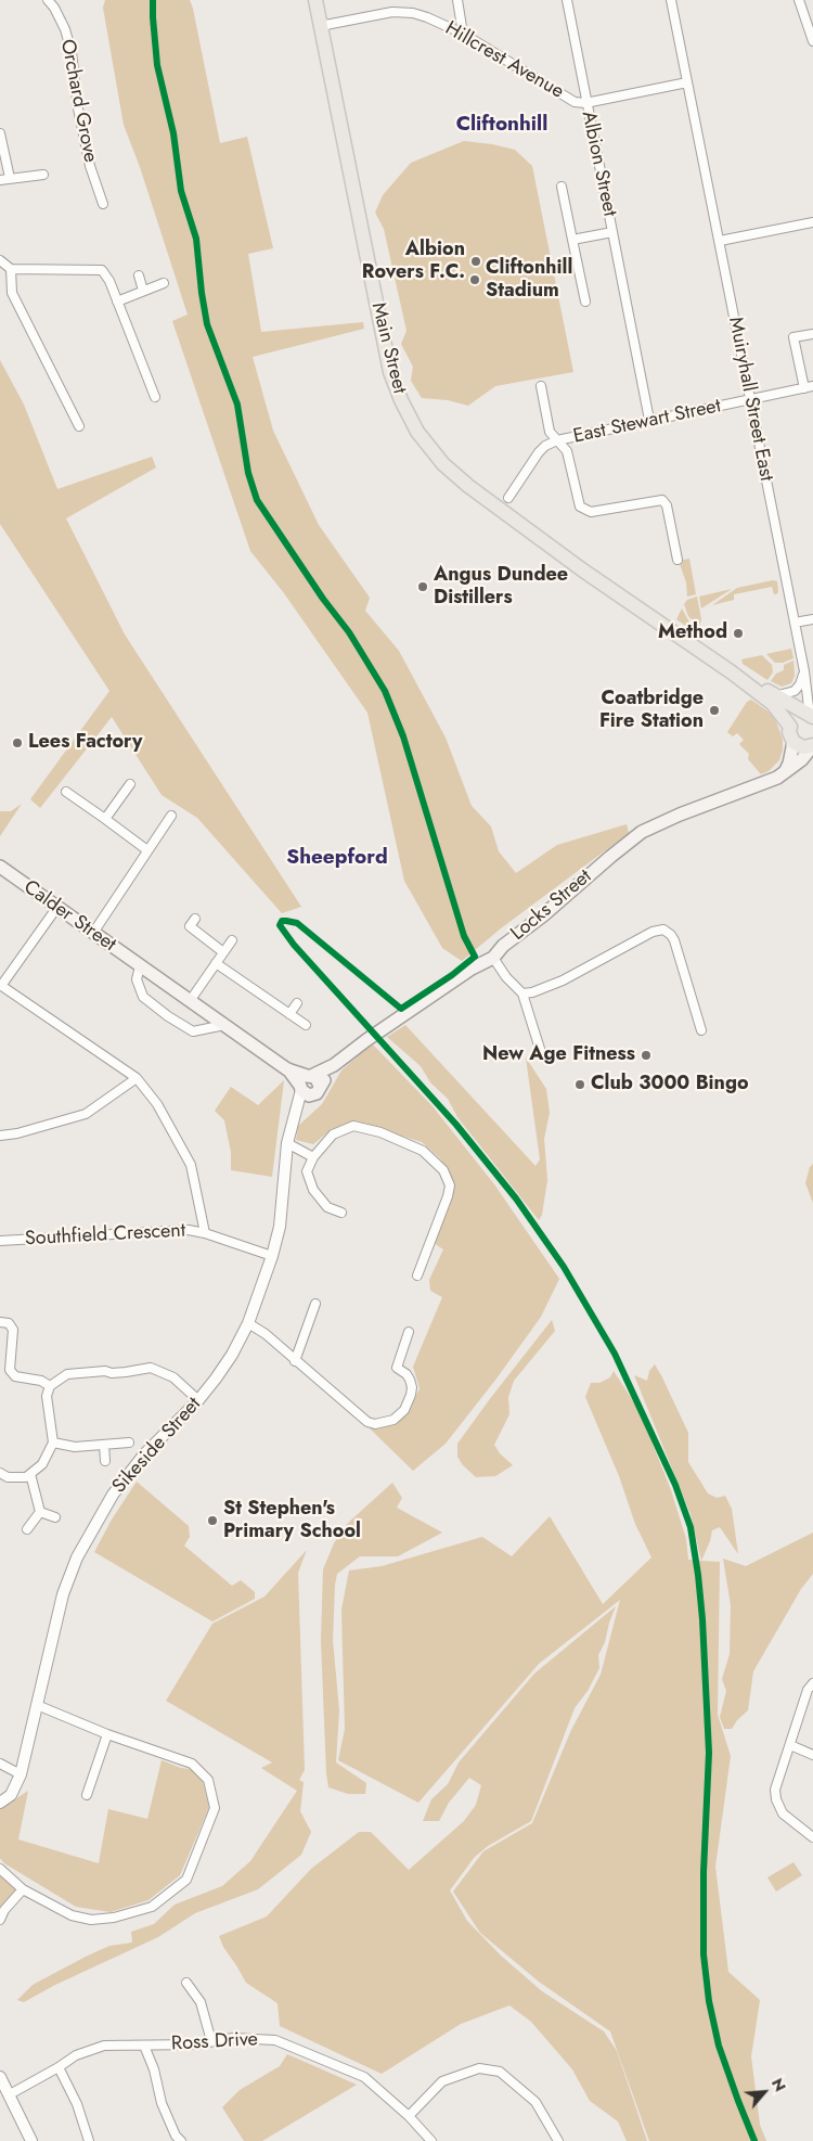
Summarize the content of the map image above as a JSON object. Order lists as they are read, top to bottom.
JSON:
{
  "streets": {
    "main road": ["Main Street", "Locks Street", "Calder Street"],
    "street": [
      "Hillcrest Avenue",
      "Orchard Grove",
      "Albion Street",
      "Muiryhall Street East",
      "East Stewart Street",
      "Southfield Crescent",
      "Sikeside Street",
      "Ross Drive"
    ]
  },
  "crossings": [
    ["Hillcrest Avenue", "Albion Street"],
    ["Hillcrest Avenue", "Main Street"],
    ["Hillcrest Avenue", "Muiryhall Street East"],
    ["Albion Street", "East Stewart Street"],
    ["Main Street", "Muiryhall Street East"],
    ["Muiryhall Street East", "East Stewart Street"],
    ["Locks Street", "Calder Street"],
    ["Locks Street", "Sikeside Street"],
    ["Calder Street", "Sikeside Street"],
    ["Southfield Crescent", "Sikeside Street"]
  ],
  "districts": ["Cliftonhill", "Sheepford"],
  "places": [
    "Albion Rovers F.C.",
    "Cliftonhill Stadium",
    "Angus Dundee Distillers",
    "Method",
    "Coatbridge Fire Station",
    "Lees Factory",
    "New Age Fitness",
    "Club 3000 Bingo",
    "St Stephen's Primary School"
  ],
  "north": "top right"
}
